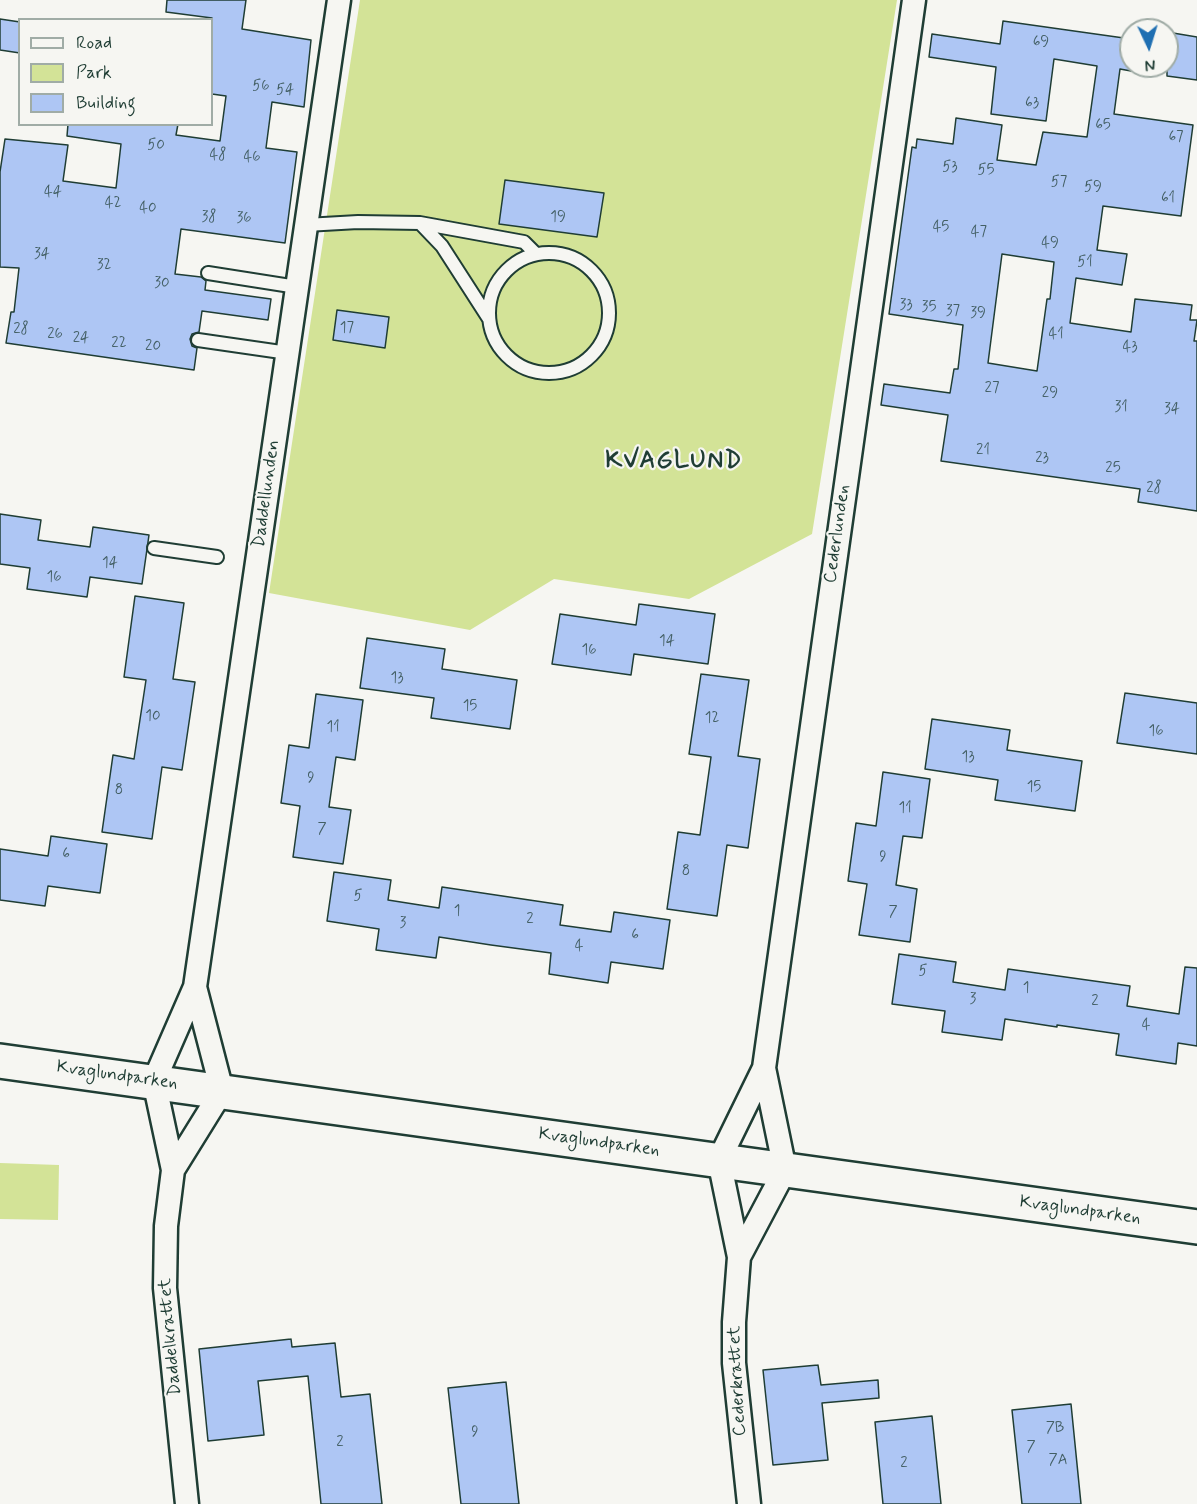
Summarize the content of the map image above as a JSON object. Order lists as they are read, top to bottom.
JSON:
{
  "streets": {
    "street": [
      "Daddellunden",
      "Cederlunden",
      "Kvaglundparken",
      "Daddelkrattet",
      "Cederkrattet"
    ]
  },
  "crossings": [
    ["Daddellunden", "Kvaglundparken"],
    ["Daddellunden", "Daddelkrattet"],
    ["Cederlunden", "Kvaglundparken"],
    ["Cederlunden", "Cederkrattet"],
    ["Kvaglundparken", "Daddelkrattet"],
    ["Kvaglundparken", "Cederkrattet"]
  ],
  "districts": ["KVAGLUND"],
  "house_numbers": [
    "69",
    "56",
    "54",
    "63",
    "65",
    "67",
    "50",
    "48",
    "46",
    "53",
    "55",
    "57",
    "59",
    "44",
    "61",
    "42",
    "40",
    "38",
    "19",
    "36",
    "45",
    "47",
    "49",
    "34",
    "51",
    "32",
    "30",
    "33",
    "35",
    "37",
    "39",
    "17",
    "28",
    "26",
    "41",
    "24",
    "22",
    "20",
    "43",
    "27",
    "29",
    "31",
    "34",
    "21",
    "23",
    "25",
    "28",
    "14",
    "16",
    "14",
    "16",
    "13",
    "15",
    "10",
    "12",
    "11",
    "16",
    "13",
    "9",
    "15",
    "8",
    "11",
    "7",
    "6",
    "9",
    "8",
    "5",
    "1",
    "7",
    "2",
    "3",
    "6",
    "4",
    "5",
    "1",
    "3",
    "2",
    "4",
    "7B",
    "9",
    "2",
    "7",
    "7A",
    "2"
  ],
  "legend": ["Road", "Park", "Building"],
  "north": "bottom"
}
